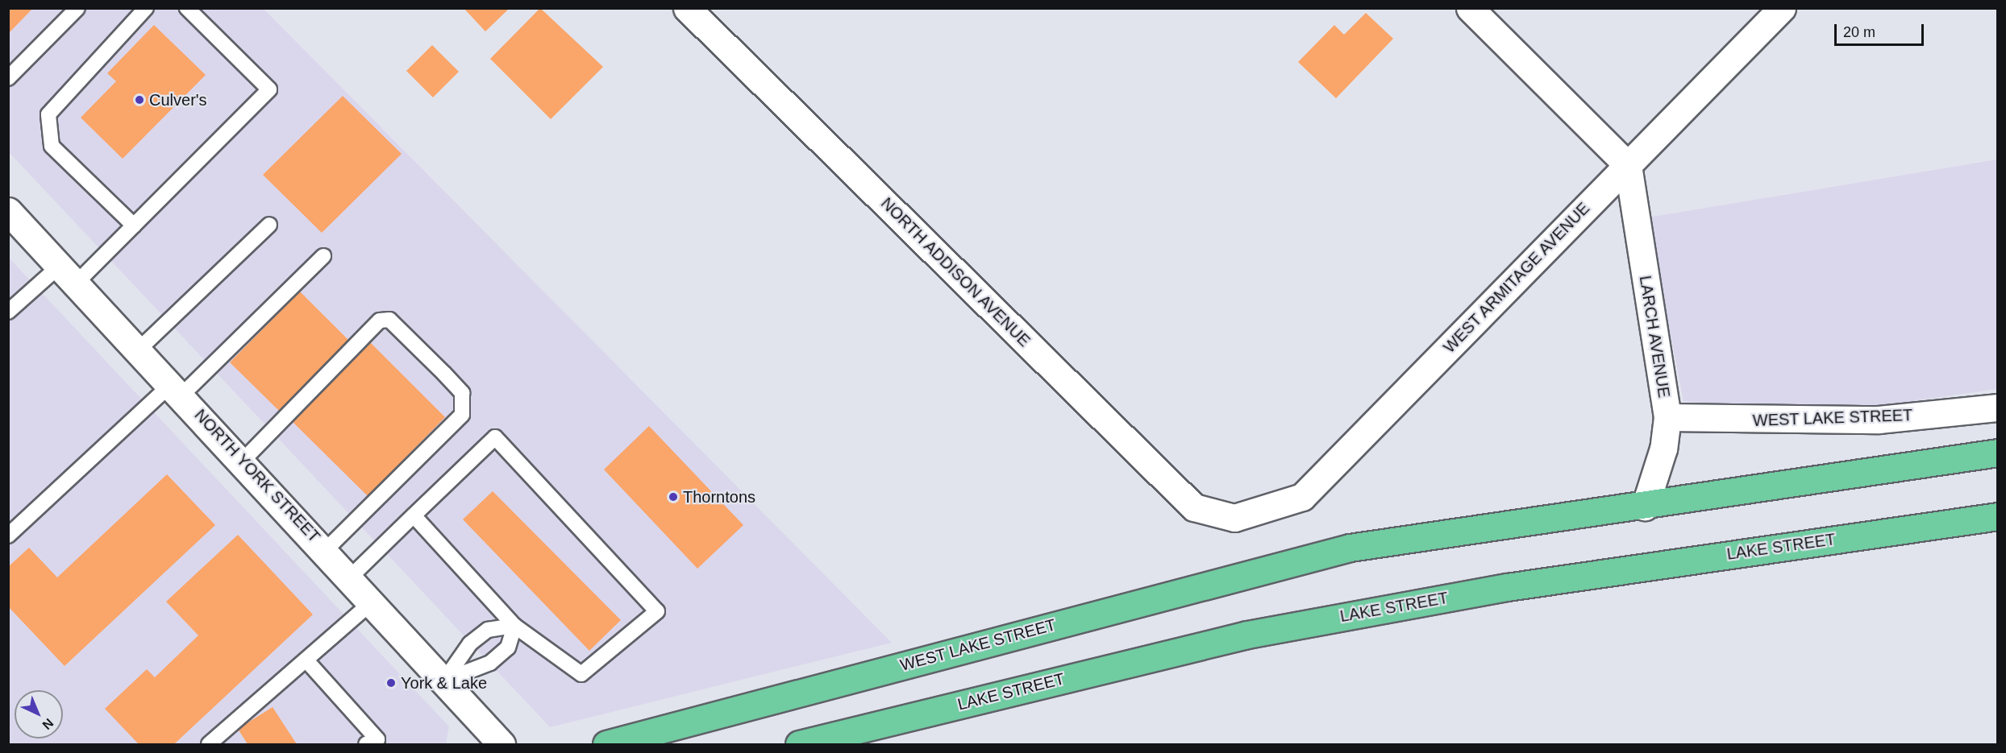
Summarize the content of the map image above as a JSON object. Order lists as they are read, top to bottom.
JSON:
{
  "streets": {
    "main road": ["WEST LAKE STREET", "LAKE STREET"],
    "street": [
      "NORTH ADDISON AVENUE",
      "WEST ARMITAGE AVENUE",
      "LARCH AVENUE",
      "NORTH YORK STREET"
    ]
  },
  "crossings": [
    ["NORTH ADDISON AVENUE", "WEST ARMITAGE AVENUE"],
    ["WEST ARMITAGE AVENUE", "LARCH AVENUE"],
    ["LARCH AVENUE", "WEST LAKE STREET"]
  ],
  "places": ["Culver's", "Thorntons", "York & Lake"],
  "scale_bar": "20 m",
  "north": "bottom right"
}
